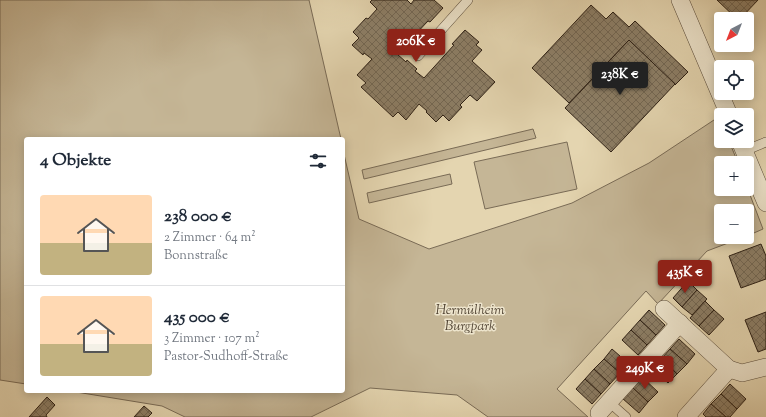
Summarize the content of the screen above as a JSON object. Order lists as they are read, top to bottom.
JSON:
{
  "parks": ["Hermülheim Burgpark"],
  "north": "bottom left",
  "page": {
    "map_buttons": ["+", "−"],
    "price": [
      "206K €",
      "238K €",
      "435K €",
      "249K €"
    ],
    "heading": "4 Objekte",
    "list": [
      {
        "name": "238 000 €",
        "note": "2 Zimmer · 64 m² · Bonnstraße"
      },
      {
        "name": "435 000 €",
        "note": "3 Zimmer · 107 m² · Pastor-Sudhoff-Straße"
      }
    ]
  }
}
